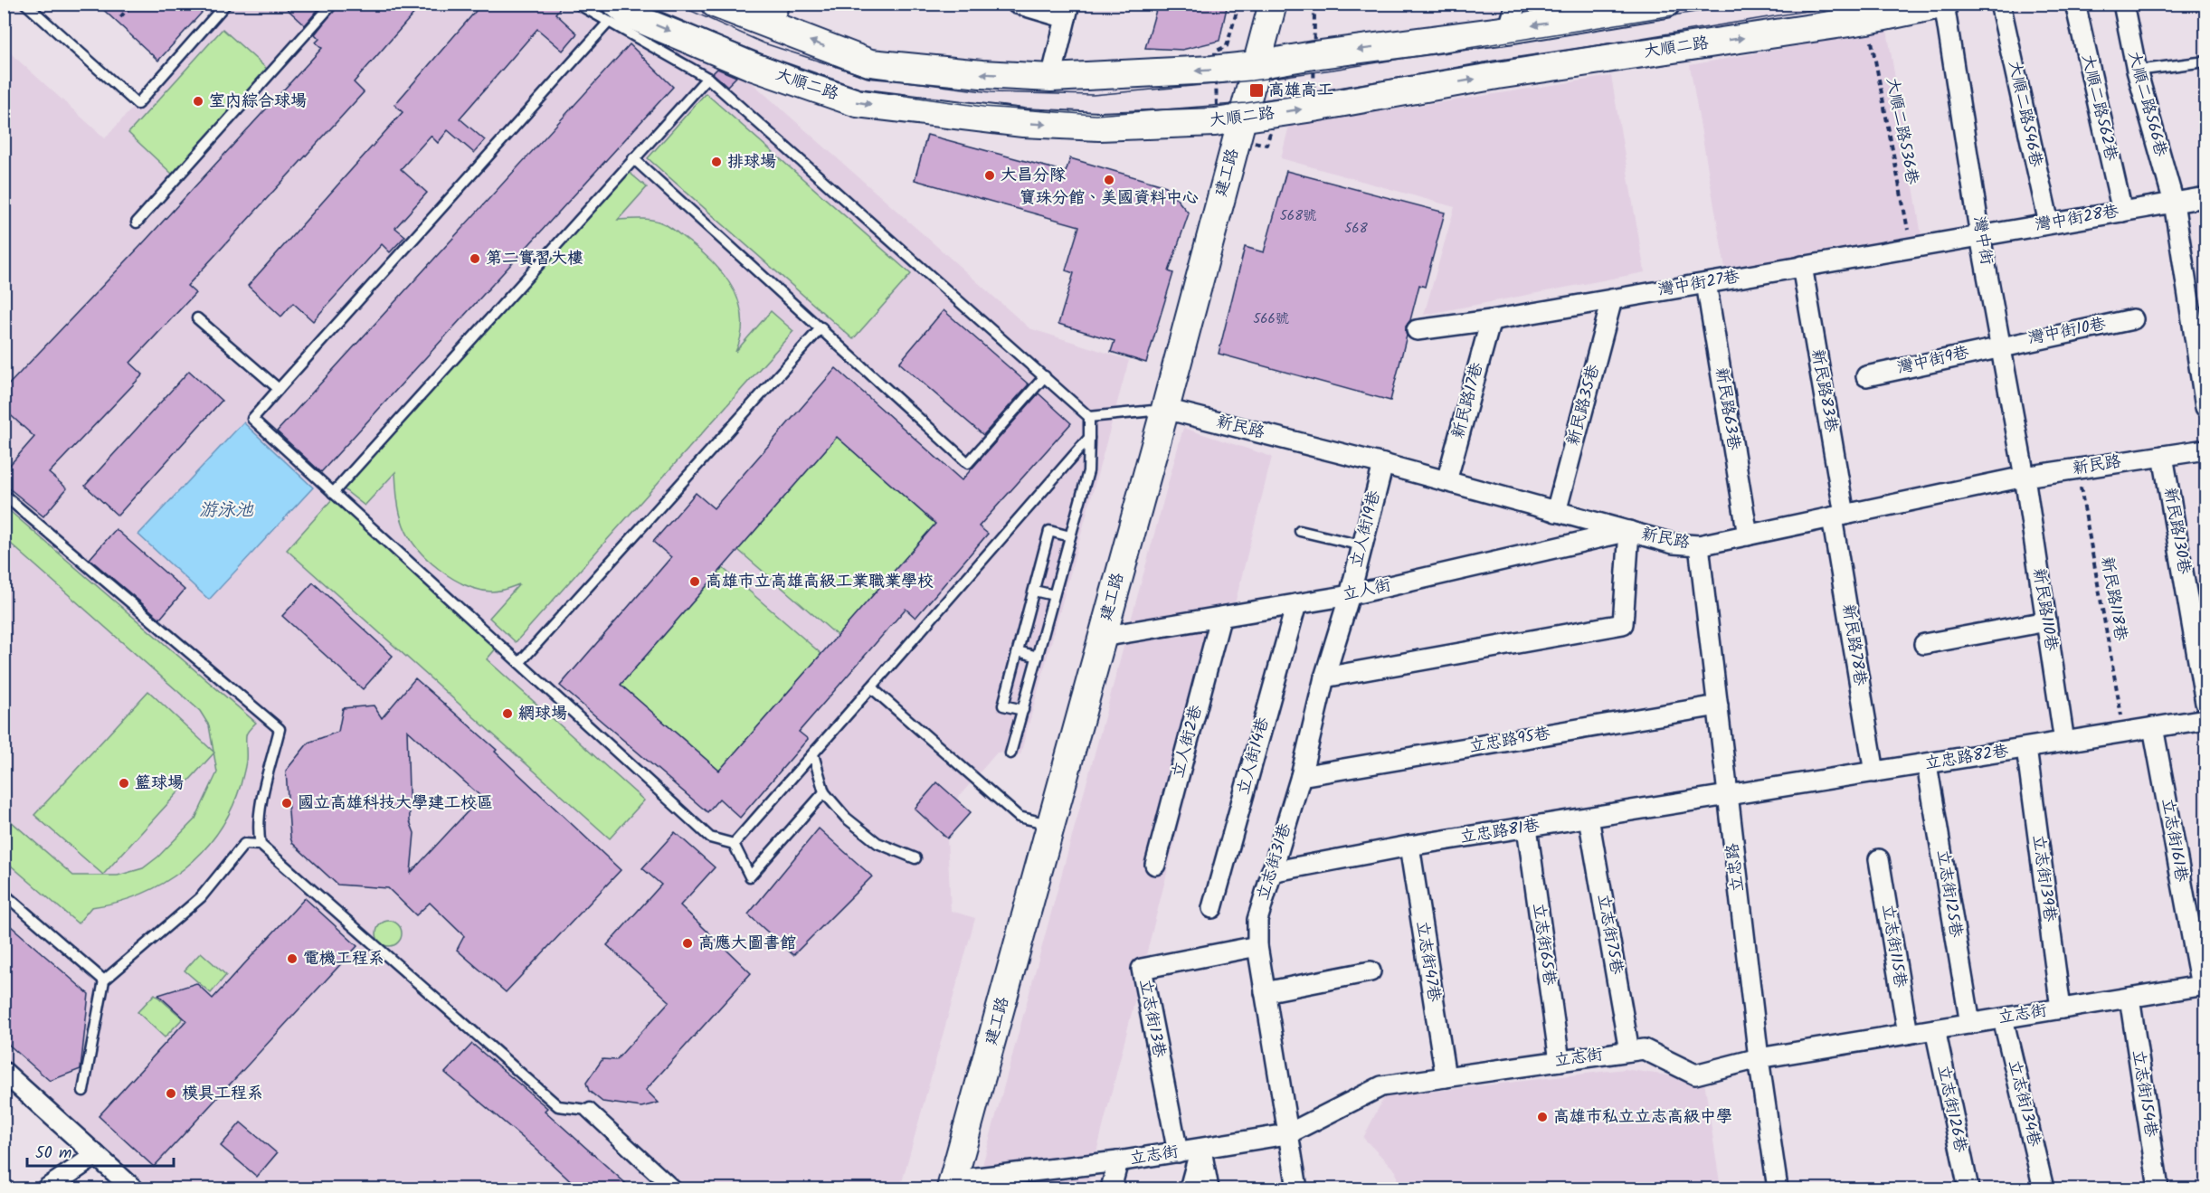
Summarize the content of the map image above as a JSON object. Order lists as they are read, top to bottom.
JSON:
{
  "streets": {
    "street": [
      "大順二路",
      "大順二路566巷",
      "大順二路562巷",
      "大順二路546巷",
      "建工路",
      "灣中街28巷",
      "灣中街",
      "灣中街27巷",
      "灣中街10巷",
      "灣中街9巷",
      "新民路83巷",
      "新民路17巷",
      "新民路35巷",
      "新民路63巷",
      "新民路",
      "立人街19巷",
      "新民路130巷",
      "立人街",
      "新民路110巷",
      "新民路78巷",
      "立忠路95巷",
      "立人街2巷",
      "立人街14巷",
      "立忠路82巷",
      "立忠路81巷",
      "立志街161巷",
      "立志街31巷",
      "立忠路",
      "立志街139巷",
      "立志街125巷",
      "立志街75巷",
      "立志街65巷",
      "立志街115巷",
      "立志街47巷",
      "立志街",
      "立志街13巷",
      "立志街154巷",
      "立志街134巷",
      "立志街126巷"
    ],
    "path": ["大順二路536巷", "新民路118巷"]
  },
  "crossings": [
    ["大順二路", "大順二路536巷"],
    ["大順二路", "建工路"],
    ["大順二路", "灣中街"],
    ["大順二路566巷", "灣中街28巷"],
    ["大順二路562巷", "灣中街28巷"],
    ["大順二路546巷", "灣中街28巷"],
    ["大順二路536巷", "灣中街27巷"],
    ["建工路", "新民路"],
    ["建工路", "立人街"],
    ["建工路", "立志街"],
    ["灣中街28巷", "灣中街"],
    ["灣中街28巷", "灣中街27巷"],
    ["灣中街", "灣中街27巷"],
    ["灣中街", "灣中街10巷"],
    ["灣中街", "灣中街9巷"],
    ["灣中街", "新民路"],
    ["灣中街", "新民路110巷"],
    ["灣中街27巷", "新民路83巷"],
    ["灣中街27巷", "新民路17巷"],
    ["灣中街27巷", "新民路35巷"],
    ["灣中街27巷", "新民路63巷"],
    ["灣中街10巷", "灣中街9巷"],
    ["新民路83巷", "新民路"],
    ["新民路83巷", "新民路78巷"],
    ["新民路17巷", "新民路"],
    ["新民路35巷", "新民路"],
    ["新民路63巷", "新民路"],
    ["新民路", "立人街19巷"],
    ["新民路", "新民路130巷"],
    ["新民路", "立人街"],
    ["新民路", "新民路118巷"],
    ["新民路", "新民路110巷"],
    ["新民路", "新民路78巷"],
    ["新民路", "立忠路"],
    ["立人街19巷", "立人街"],
    ["立人街19巷", "立志街31巷"],
    ["立人街", "立人街2巷"],
    ["立人街", "立人街14巷"],
    ["立人街", "立志街31巷"],
    ["新民路118巷", "立忠路82巷"],
    ["新民路110巷", "立忠路82巷"],
    ["新民路78巷", "立忠路82巷"],
    ["立忠路95巷", "立志街31巷"],
    ["立忠路95巷", "立忠路"],
    ["立忠路82巷", "立忠路81巷"],
    ["立忠路82巷", "立志街161巷"],
    ["立忠路82巷", "立忠路"],
    ["立忠路82巷", "立志街139巷"],
    ["立忠路82巷", "立志街125巷"],
    ["立忠路81巷", "立志街31巷"],
    ["立忠路81巷", "立忠路"],
    ["立忠路81巷", "立志街75巷"],
    ["立忠路81巷", "立志街65巷"],
    ["立忠路81巷", "立志街47巷"],
    ["立志街161巷", "立志街"],
    ["立志街31巷", "立志街"],
    ["立志街31巷", "立志街13巷"],
    ["立忠路", "立志街"],
    ["立志街139巷", "立志街"],
    ["立志街125巷", "立志街"],
    ["立志街75巷", "立志街"],
    ["立志街65巷", "立志街"],
    ["立志街115巷", "立志街"],
    ["立志街47巷", "立志街"],
    ["立志街", "立志街13巷"],
    ["立志街", "立志街154巷"],
    ["立志街", "立志街134巷"],
    ["立志街", "立志街126巷"]
  ],
  "water": ["游泳池"],
  "places": {
    "transit": ["高雄高工"],
    "other": [
      "室內綜合球場",
      "排球場",
      "大昌分隊",
      "寶珠分館、美國資料中心",
      "第二實習大樓",
      "高雄市立高雄高級工業職業學校",
      "網球場",
      "籃球場",
      "國立高雄科技大學建工校區",
      "高應大圖書館",
      "電機工程系",
      "模具工程系",
      "高雄市私立立志高級中學"
    ]
  },
  "house_numbers": ["568號", "568", "566號"],
  "scale_bar": "50 m"
}
